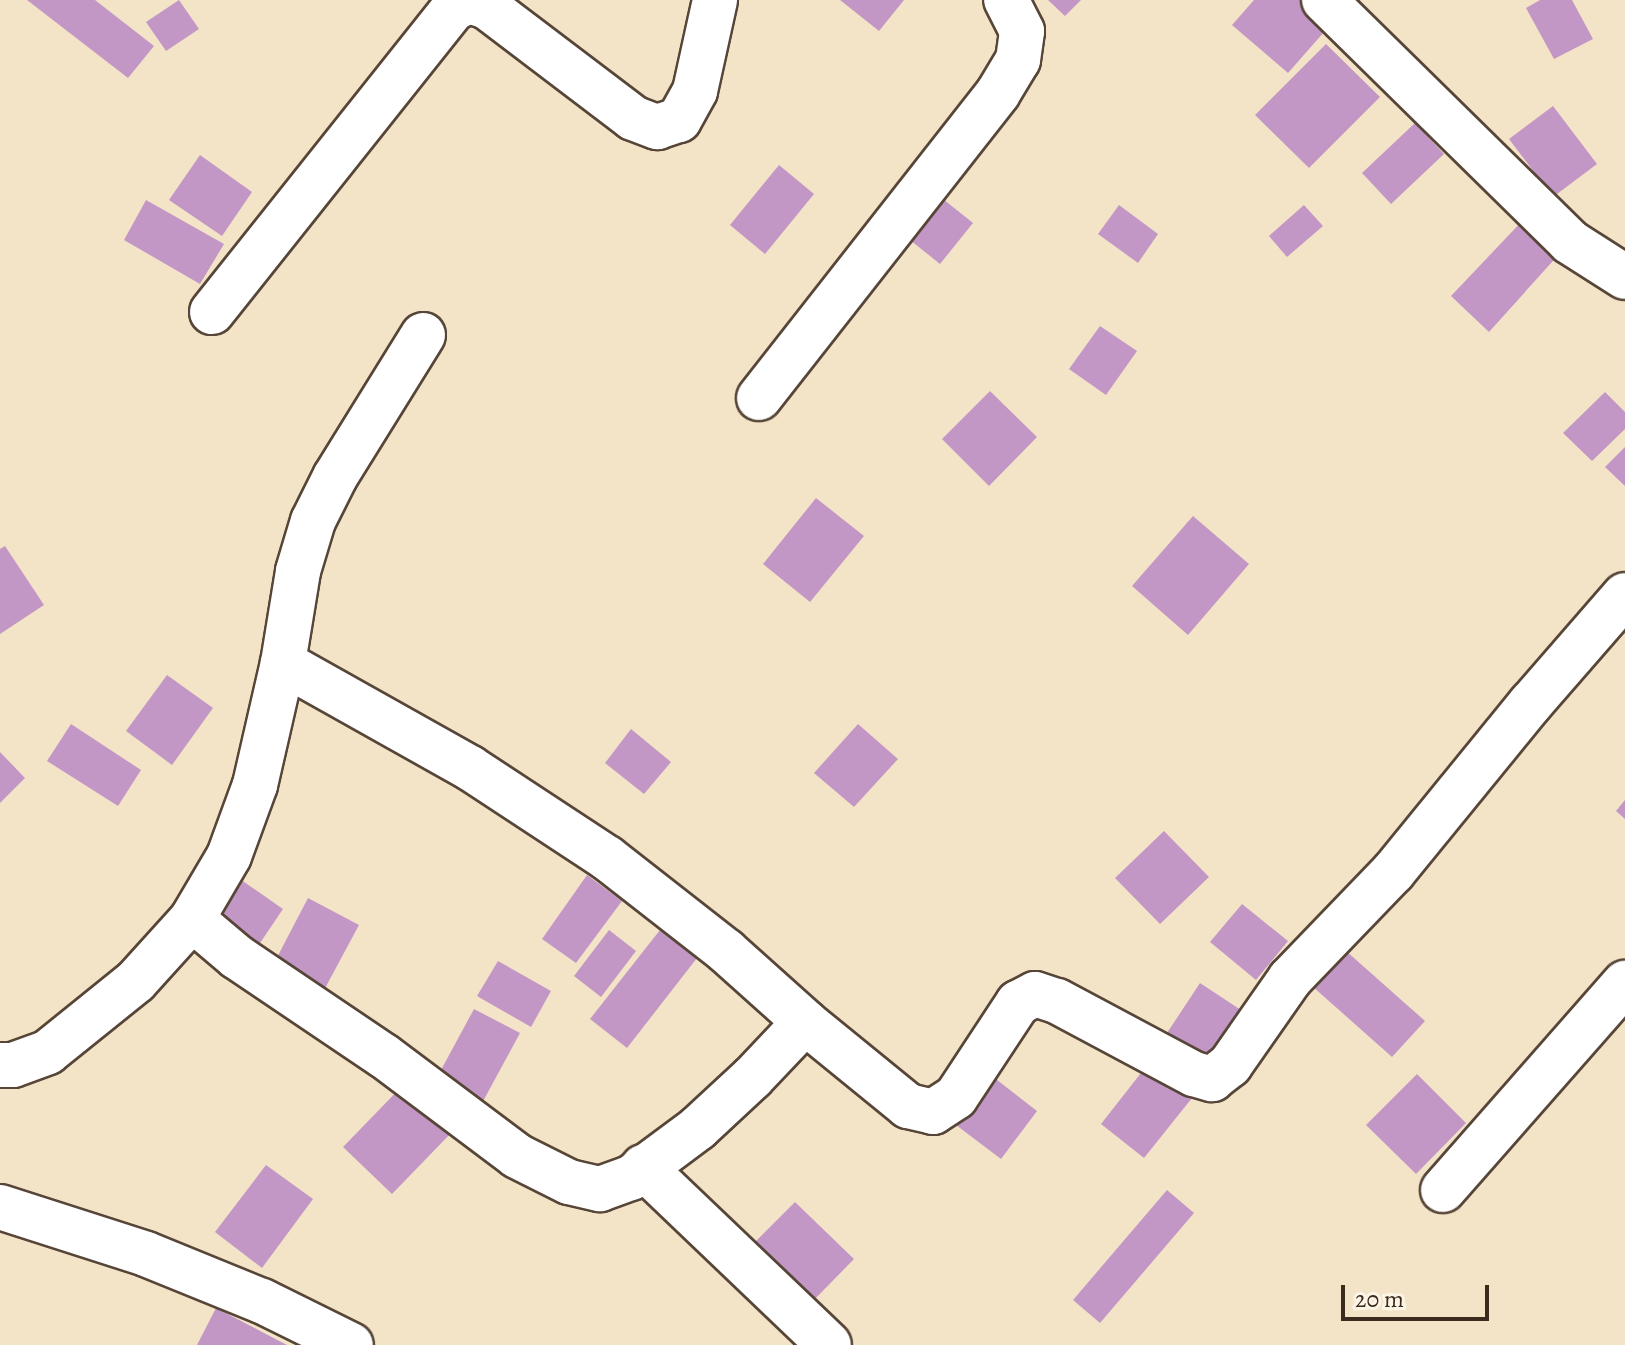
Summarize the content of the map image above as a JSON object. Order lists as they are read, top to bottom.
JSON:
{
  "scale_bar": "20 m"
}
